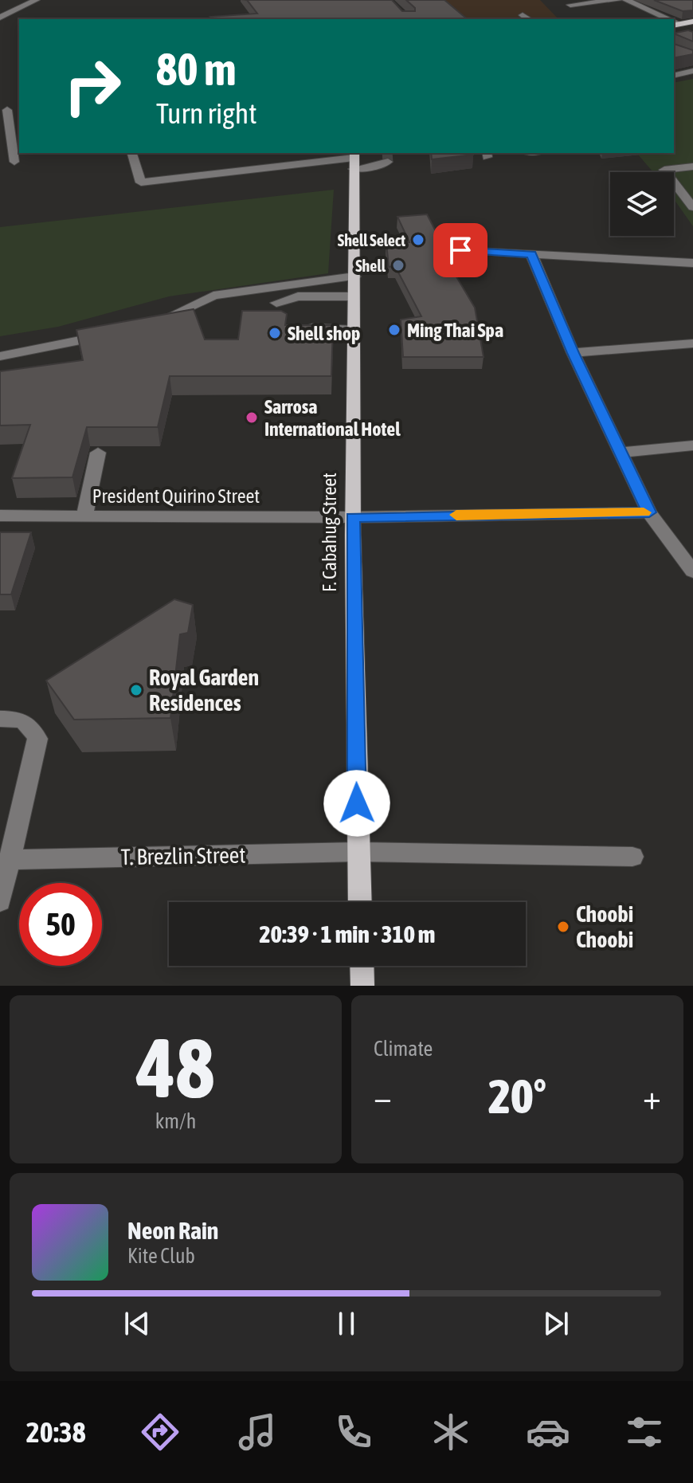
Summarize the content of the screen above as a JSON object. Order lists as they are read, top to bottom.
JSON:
{
  "streets": {
    "main road": ["F. Cabahug Street"],
    "street": ["President Quirino Street", "T. Brezlin Street"]
  },
  "crossings": [
    ["President Quirino Street", "F. Cabahug Street"],
    ["F. Cabahug Street", "T. Brezlin Street"]
  ],
  "places": [
    "Shell Select",
    "Shell",
    "Ming Thai Spa",
    "Shell shop",
    "Sarrosa International Hotel",
    "Royal Garden Residences",
    "Choobi Choobi"
  ],
  "page": {
    "turn": ["80 m", "Turn right"],
    "limit": "50",
    "trip": "20:39 · 1 min · 310 m",
    "tile": [
      ["48", "km/h"],
      "Climate"
    ],
    "heat": ["−", "20°", "+"],
    "song": ["Neon Rain", "Kite Club"],
    "tabs": "20:38"
  }
}
